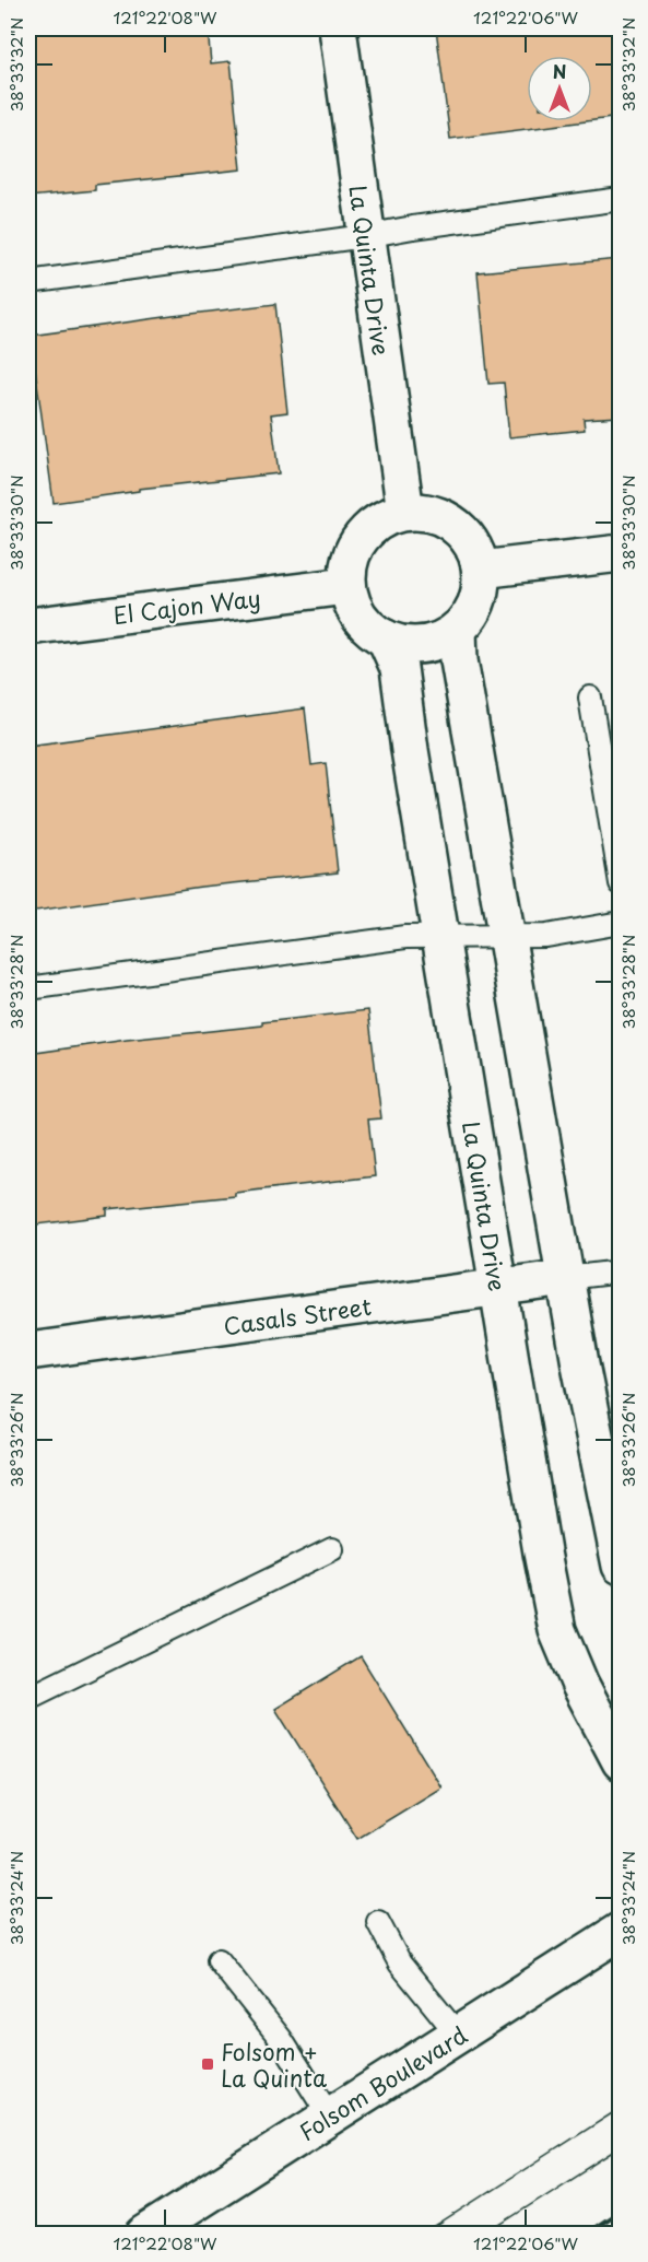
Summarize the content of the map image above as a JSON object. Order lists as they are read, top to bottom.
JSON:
{
  "streets": {
    "street": [
      "La Quinta Drive",
      "El Cajon Way",
      "Casals Street",
      "Folsom Boulevard"
    ]
  },
  "crossings": [
    ["La Quinta Drive", "El Cajon Way"],
    ["La Quinta Drive", "Casals Street"]
  ],
  "places": {
    "transit": ["Folsom + La Quinta"]
  },
  "north": "top",
  "coordinates": [
    "121°22'08\"W",
    "121°22'06\"W",
    "38°33'32\"N",
    "38°33'30\"N",
    "38°33'28\"N",
    "38°33'26\"N",
    "38°33'24\"N"
  ]
}
